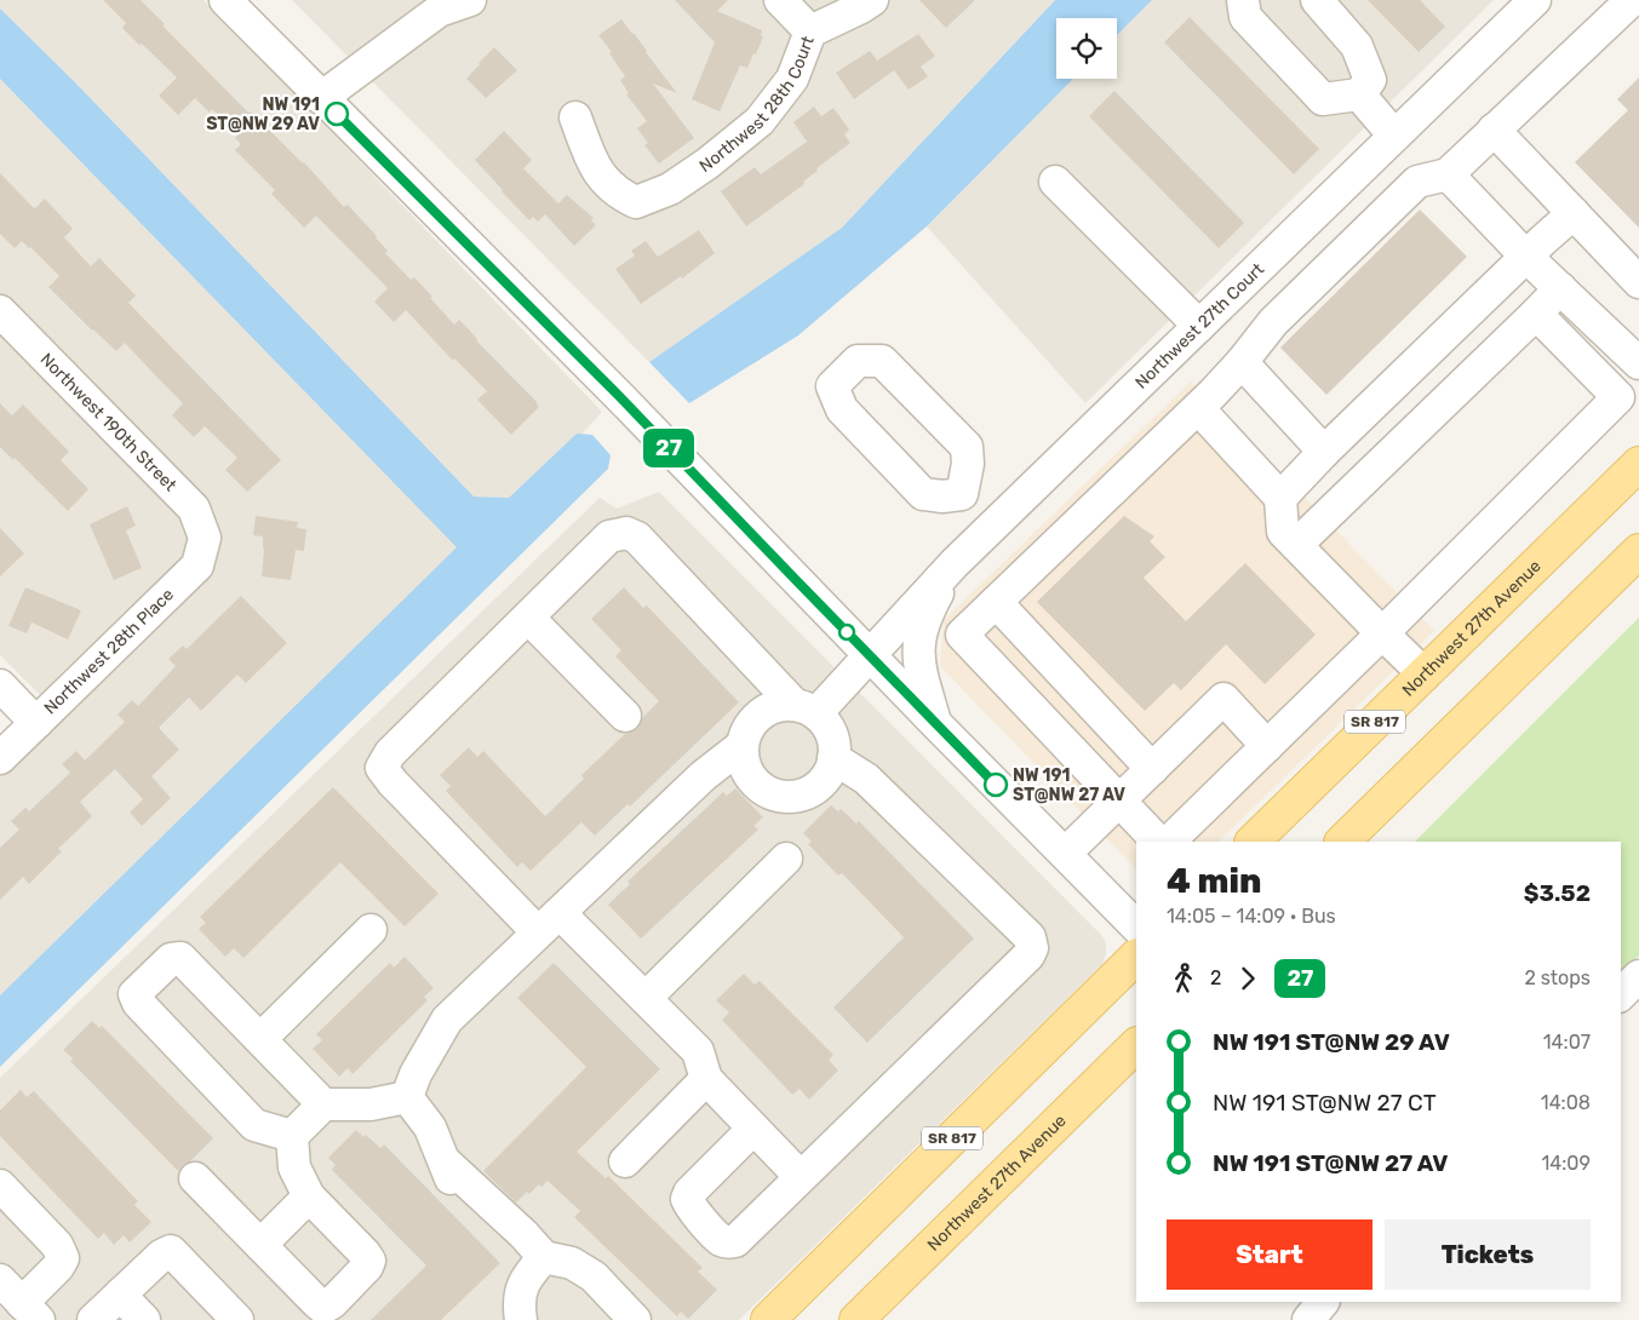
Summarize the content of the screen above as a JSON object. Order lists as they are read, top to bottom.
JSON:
{
  "streets": {
    "main road": ["Northwest 27th Avenue", "SR 817"],
    "street": [
      "Northwest 28th Court",
      "Northwest 27th Court",
      "Northwest 190th Street",
      "Northwest 28th Place"
    ]
  },
  "crossings": [
    ["Northwest 190th Street", "Northwest 28th Place"]
  ],
  "places": ["NW 191 ST@NW 29 AV", "NW 191 ST@NW 27 AV"],
  "lines": ["bus line 27"],
  "page": {
    "on_map": "27",
    "heading": ["4 min", "14:05 – 14:09 · Bus", "$3.52"],
    "legs": ["2", "27", "2 stops"],
    "list": [
      {
        "name": "NW 191 ST@NW 29 AV",
        "value": "14:07"
      },
      {
        "name": "NW 191 ST@NW 27 CT",
        "value": "14:08"
      },
      {
        "name": "NW 191 ST@NW 27 AV",
        "value": "14:09"
      }
    ],
    "buttons": ["Start", "Tickets"]
  }
}
